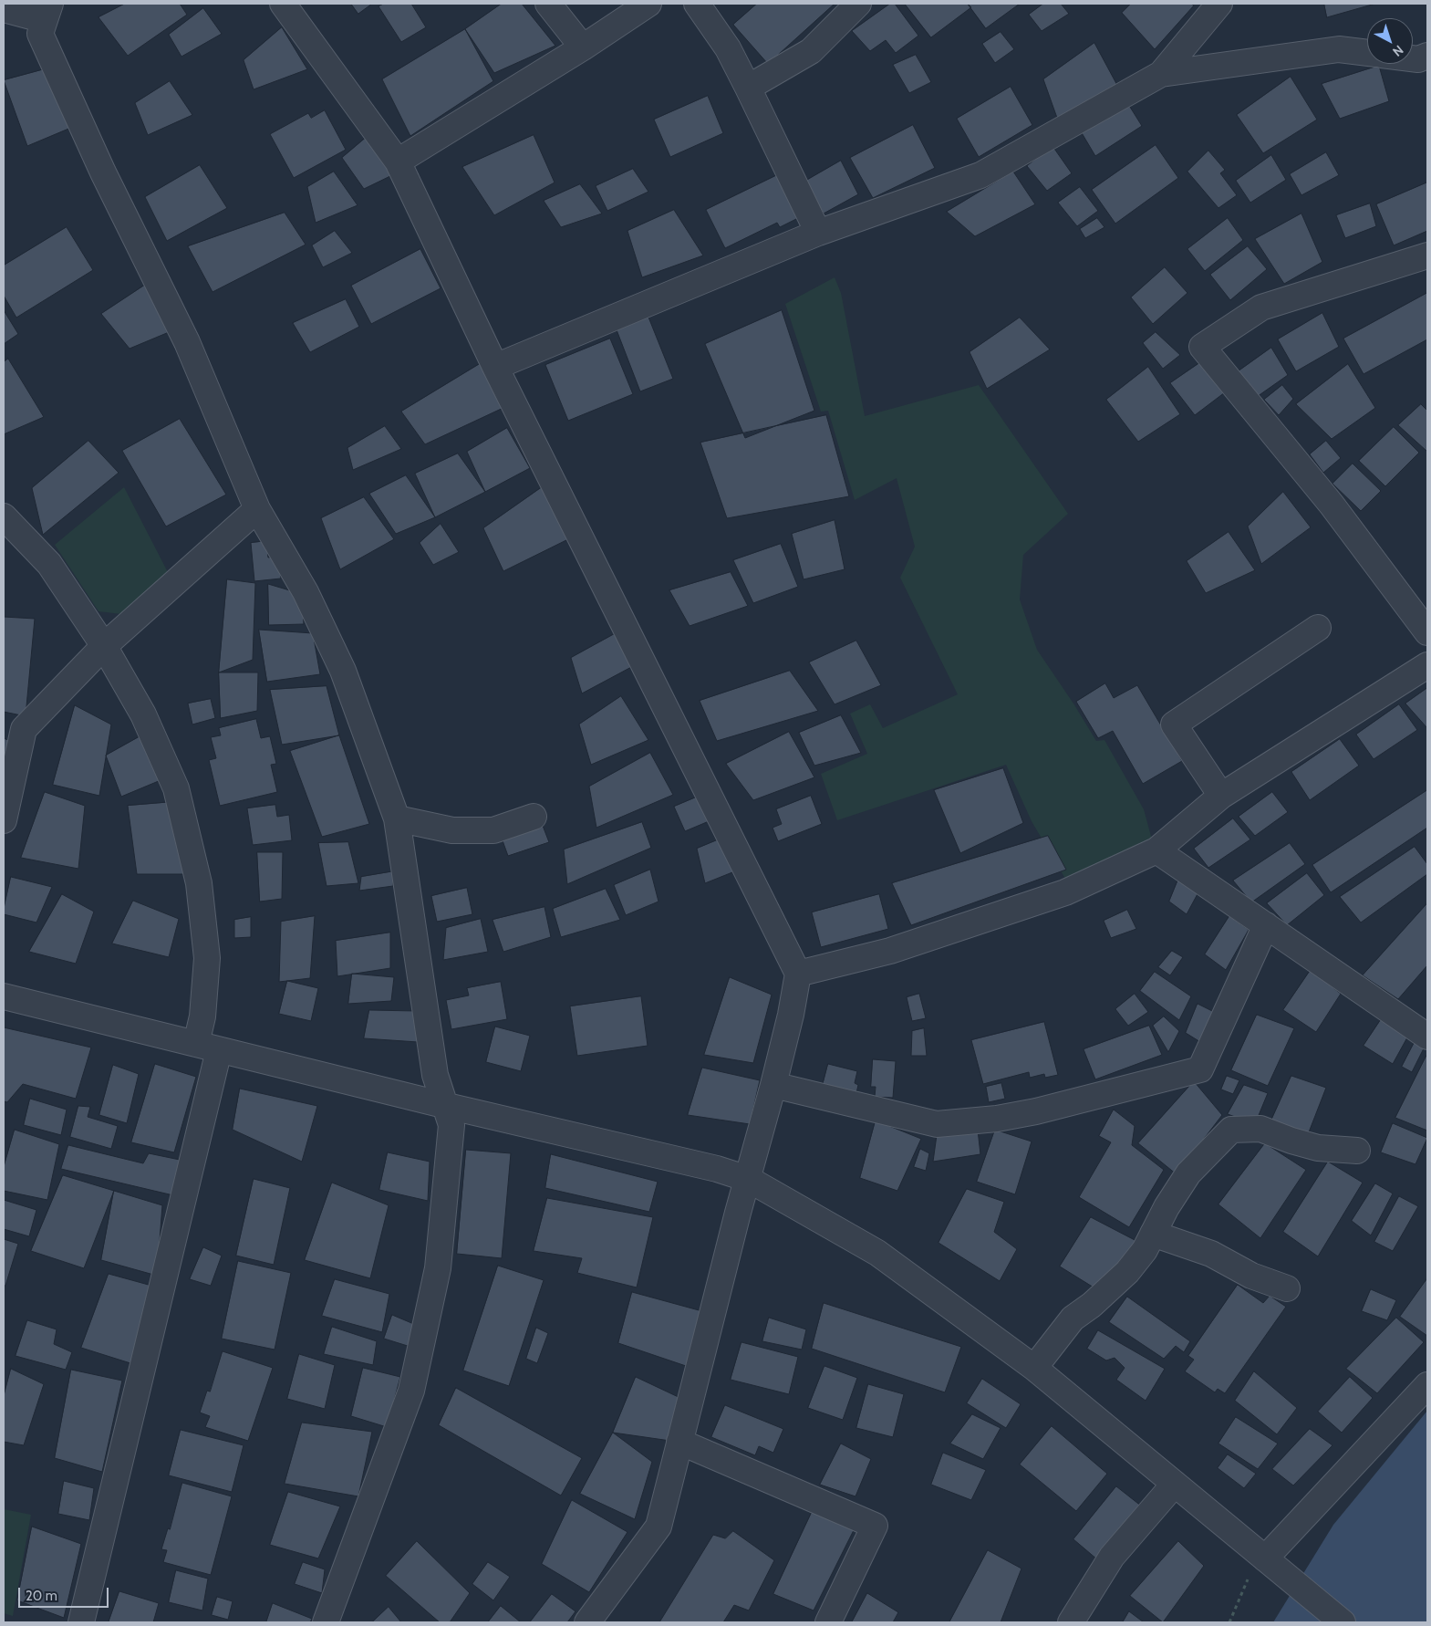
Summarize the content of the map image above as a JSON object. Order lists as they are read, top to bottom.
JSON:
{
  "scale_bar": "20 m",
  "north": "bottom right"
}
